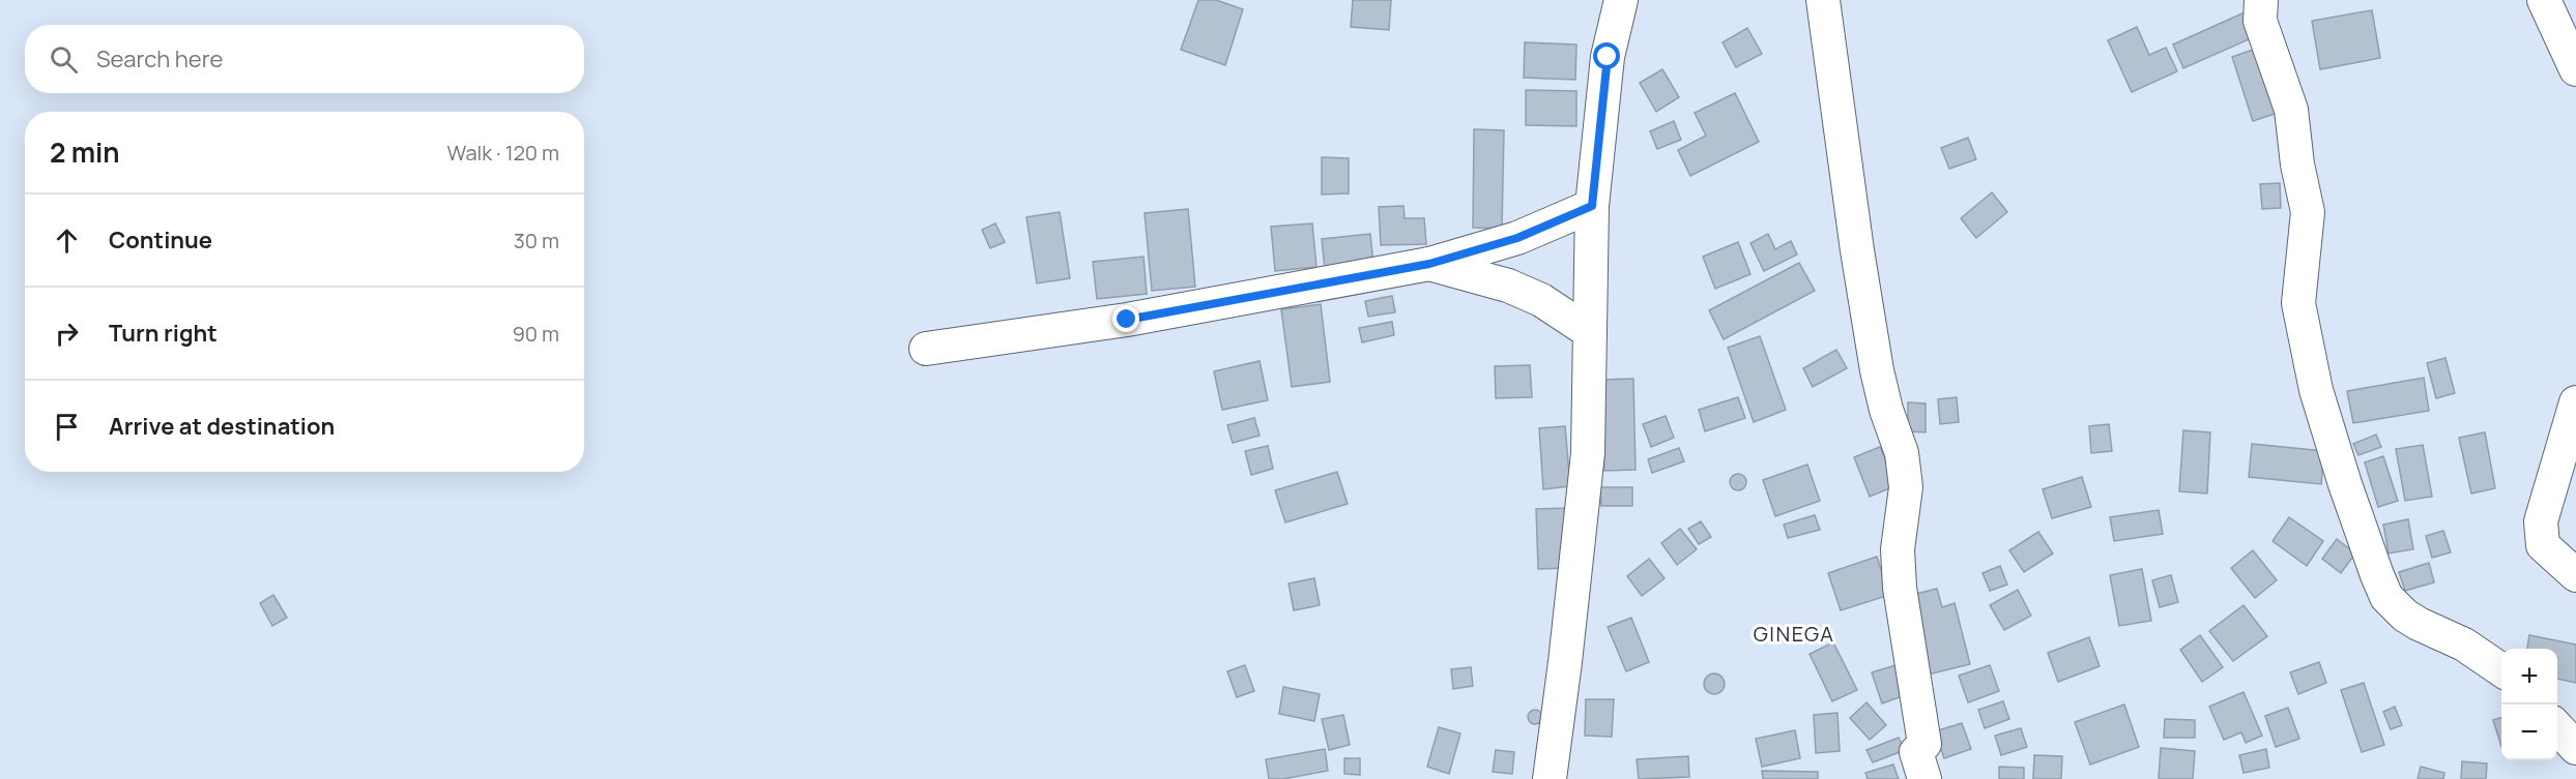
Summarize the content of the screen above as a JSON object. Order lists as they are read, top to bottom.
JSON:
{
  "districts": ["GINEGA"],
  "page": {
    "search": "Search here",
    "heading": ["2 min", "Walk · 120 m"],
    "list": [
      ["Continue", "30 m"],
      ["Turn right", "90 m"],
      "Arrive at destination"
    ],
    "map_buttons": ["+", "−"]
  }
}
